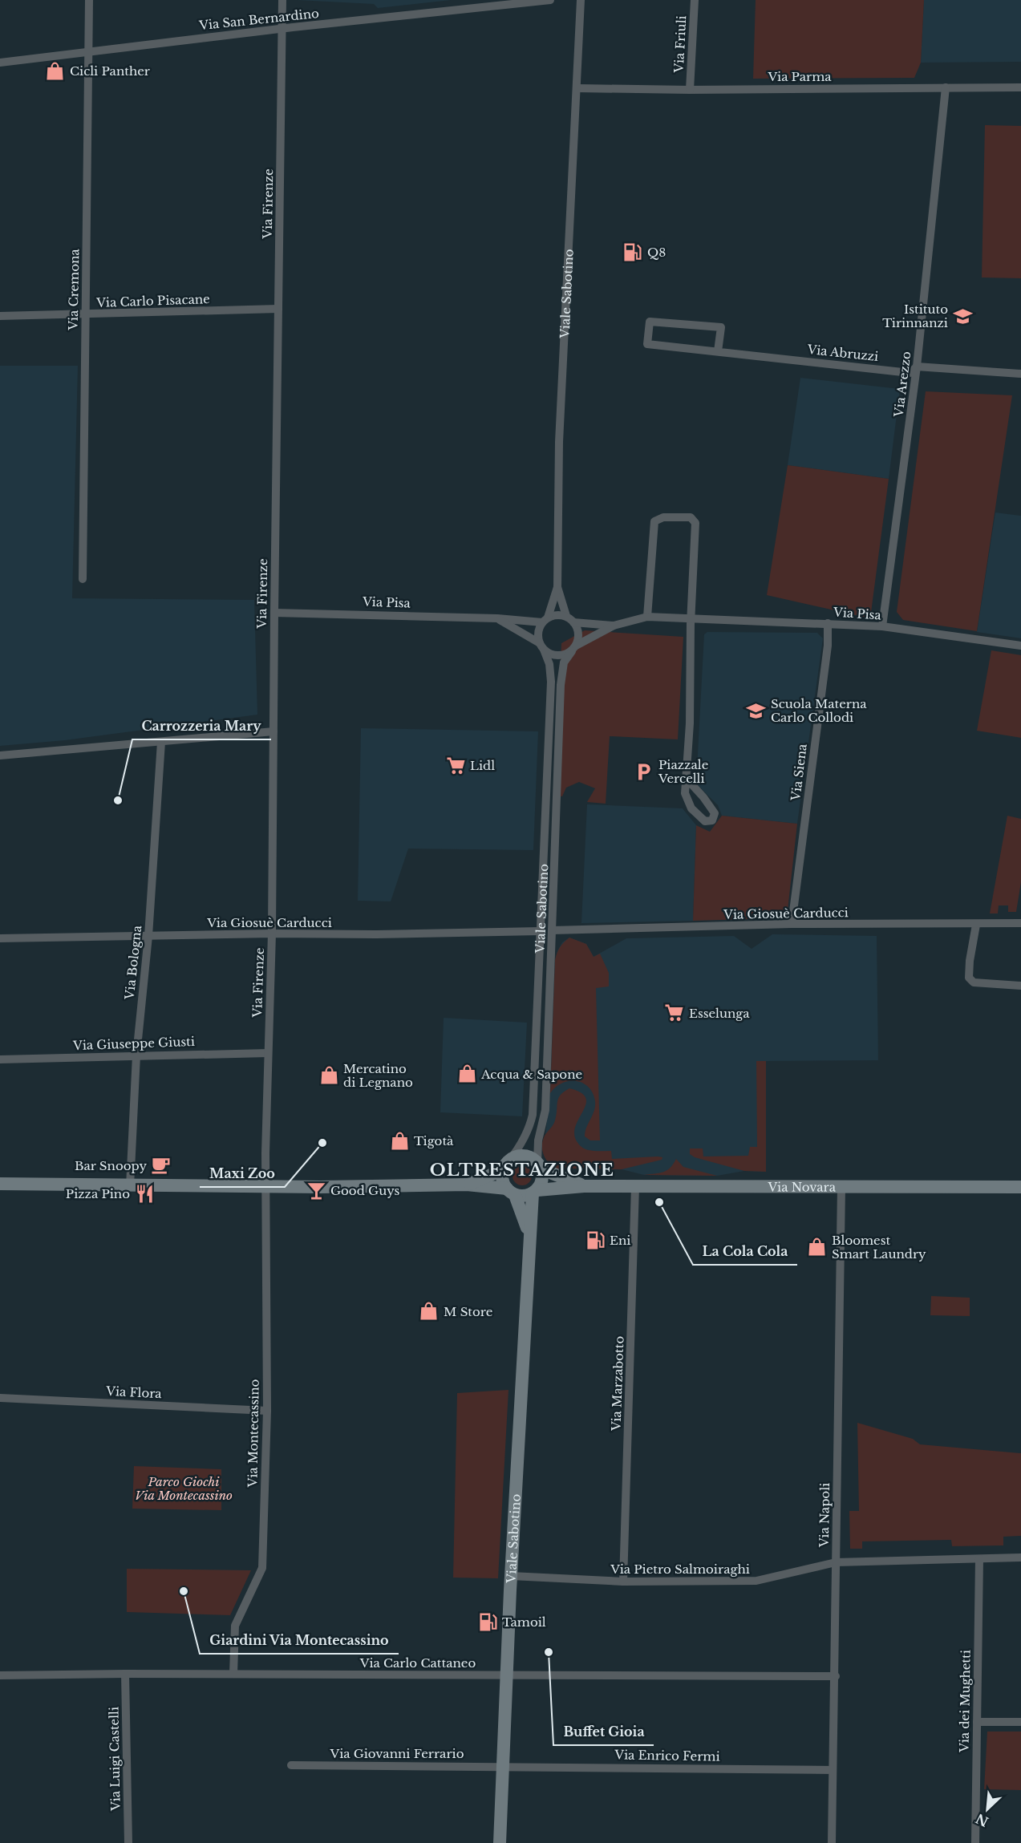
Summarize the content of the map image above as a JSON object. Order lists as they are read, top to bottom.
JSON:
{
  "streets": {
    "street": [
      "Via San Bernardino",
      "Via Friuli",
      "Via Parma",
      "Via Firenze",
      "Via Cremona",
      "Viale Sabotino",
      "Via Carlo Pisacane",
      "Via Abruzzi",
      "Via Arezzo",
      "Via Pisa",
      "Via Siena",
      "Via Giosuè Carducci",
      "Via Bologna",
      "Via Giuseppe Giusti",
      "Via Novara",
      "Via Marzabotto",
      "Via Flora",
      "Via Montecassino",
      "Via Napoli",
      "Via Pietro Salmoiraghi",
      "Via Carlo Cattaneo",
      "Via dei Mughetti",
      "Via Giovanni Ferrario",
      "Via Enrico Fermi",
      "Via Luigi Castelli"
    ]
  },
  "crossings": [
    ["Via San Bernardino", "Via Firenze"],
    ["Via San Bernardino", "Via Cremona"],
    ["Via Friuli", "Via Parma"],
    ["Via Parma", "Viale Sabotino"],
    ["Via Parma", "Via Arezzo"],
    ["Via Firenze", "Via Carlo Pisacane"],
    ["Via Firenze", "Via Pisa"],
    ["Via Firenze", "Via Giosuè Carducci"],
    ["Via Firenze", "Via Giuseppe Giusti"],
    ["Via Firenze", "Via Montecassino"],
    ["Via Cremona", "Via Carlo Pisacane"],
    ["Viale Sabotino", "Via Pisa"],
    ["Viale Sabotino", "Via Giosuè Carducci"],
    ["Viale Sabotino", "Via Novara"],
    ["Viale Sabotino", "Via Pietro Salmoiraghi"],
    ["Viale Sabotino", "Via Carlo Cattaneo"],
    ["Viale Sabotino", "Via Giovanni Ferrario"],
    ["Viale Sabotino", "Via Enrico Fermi"],
    ["Via Abruzzi", "Via Arezzo"],
    ["Via Arezzo", "Via Pisa"],
    ["Via Pisa", "Via Siena"],
    ["Via Siena", "Via Giosuè Carducci"],
    ["Via Giosuè Carducci", "Via Bologna"],
    ["Via Bologna", "Via Giuseppe Giusti"],
    ["Via Novara", "Via Marzabotto"],
    ["Via Novara", "Via Napoli"],
    ["Via Marzabotto", "Via Pietro Salmoiraghi"],
    ["Via Flora", "Via Montecassino"],
    ["Via Montecassino", "Via Carlo Cattaneo"],
    ["Via Napoli", "Via Pietro Salmoiraghi"],
    ["Via Napoli", "Via Carlo Cattaneo"],
    ["Via Napoli", "Via Enrico Fermi"],
    ["Via Pietro Salmoiraghi", "Via dei Mughetti"],
    ["Via Carlo Cattaneo", "Via Luigi Castelli"],
    ["Via Giovanni Ferrario", "Via Enrico Fermi"]
  ],
  "districts": ["OLTRESTAZIONE"],
  "parks": ["Parco Giochi Via Montecassino"],
  "places": {
    "shop": [
      "Cicli Panther",
      "Acqua & Sapone",
      "Mercatino di Legnano",
      "Tigotà",
      "Bloomest Smart Laundry",
      "M Store"
    ],
    "fuel station": ["Q8", "Eni", "Tamoil"],
    "school or university": ["Istituto Tirinnanzi", "Scuola Materna Carlo Collodi"],
    "supermarket": ["Lidl", "Esselunga"],
    "parking": ["Piazzale Vercelli"],
    "other": [
      "Carrozzeria Mary",
      "Maxi Zoo",
      "La Cola Cola",
      "Giardini Via Montecassino",
      "Buffet Gioia"
    ],
    "cafe": ["Bar Snoopy"],
    "bar": ["Good Guys"],
    "restaurant": ["Pizza Pino"]
  },
  "north": "bottom left"
}
